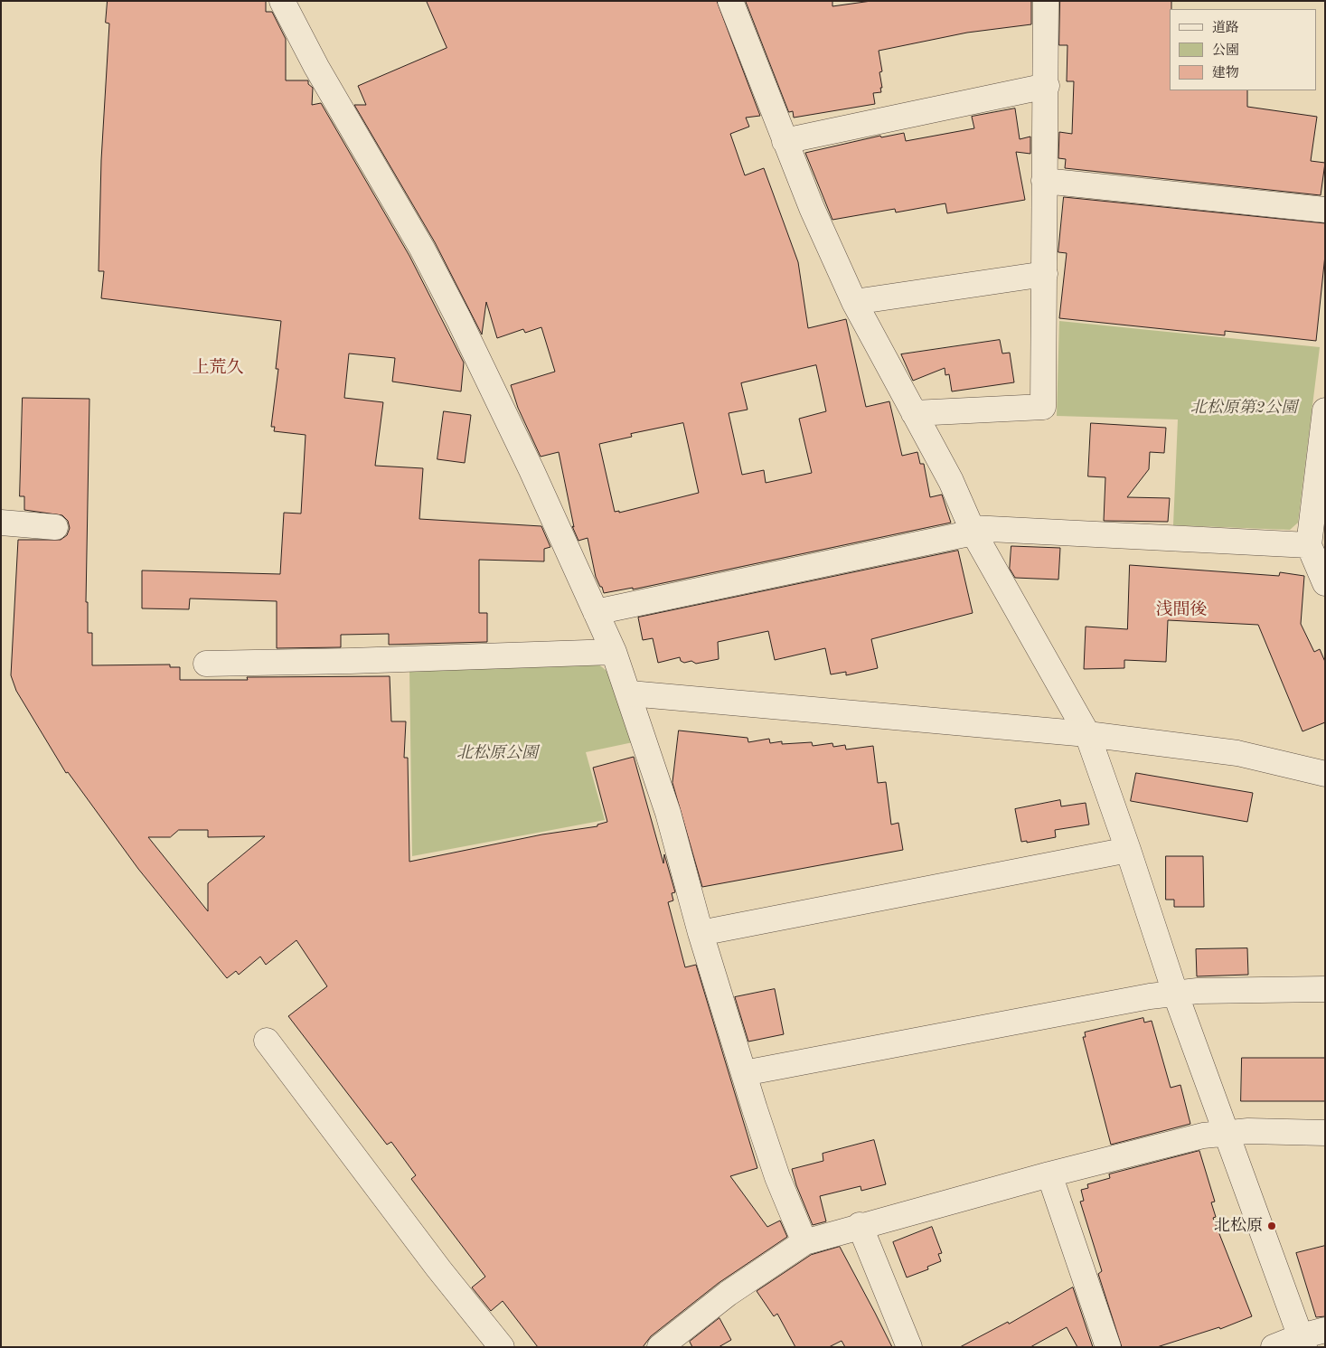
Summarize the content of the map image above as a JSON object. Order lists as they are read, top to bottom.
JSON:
{
  "districts": ["上荒久", "浅間後"],
  "parks": ["北松原第2公園", "北松原公園"],
  "places": ["北松原"],
  "legend": ["道路", "公園", "建物"]
}
